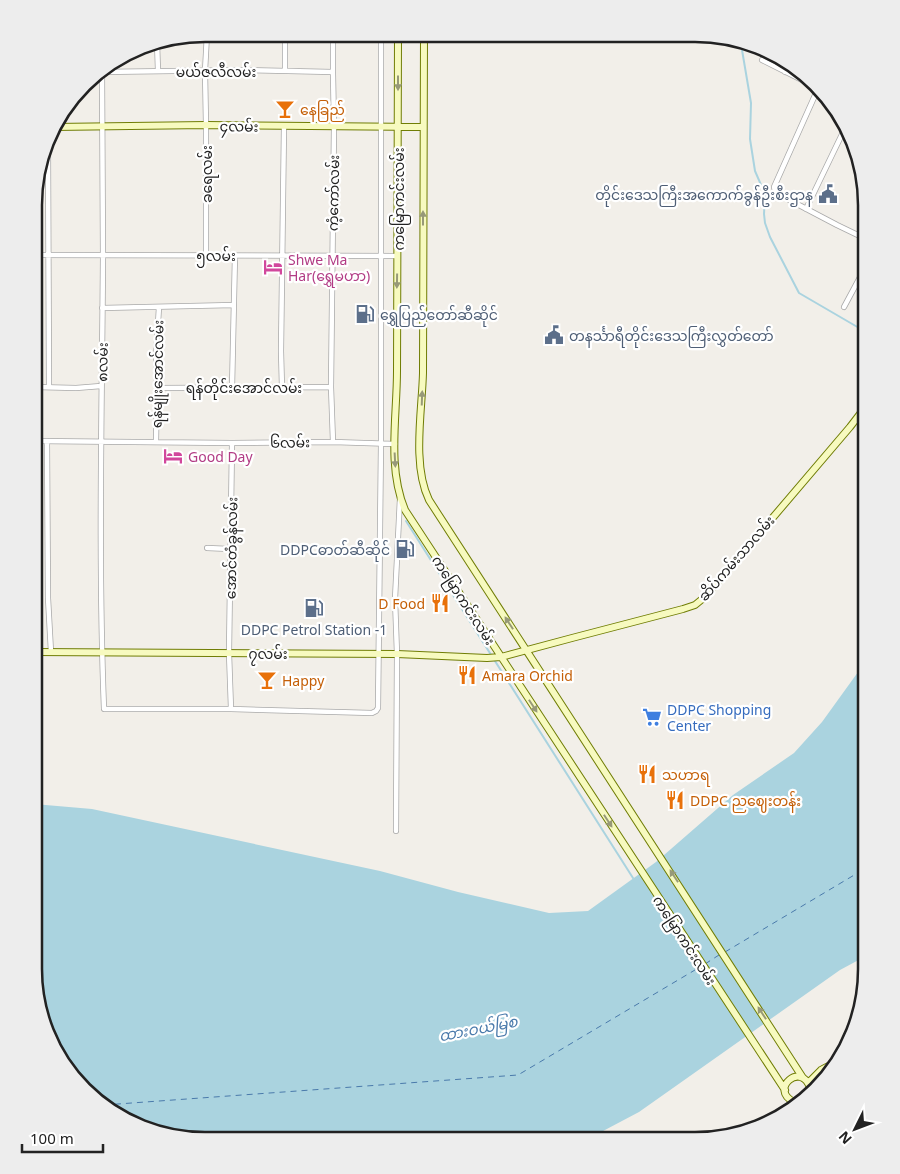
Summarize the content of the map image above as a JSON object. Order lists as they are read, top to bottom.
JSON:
{
  "streets": {
    "main road": [
      "၄လမ်း",
      "ကမြောကင်းလမ်း",
      "ဆိပ်ကမ်းသာလမ်း",
      "၇လမ်း"
    ],
    "street": [
      "မယ်ဇလီလမ်း",
      "ခရေလမ်း",
      "ကံ့ကော်လမ်း",
      "၅လမ်း",
      "၈လမ်း",
      "ရန်မျိုးအောင်လမ်း",
      "ရန်တိုင်းအောင်လမ်း",
      "၆လမ်း",
      "အောင်တံခွန်လမ်း"
    ]
  },
  "crossings": [
    ["မယ်ဇလီလမ်း", "ခရေလမ်း"],
    ["မယ်ဇလီလမ်း", "ကံ့ကော်လမ်း"],
    ["၄လမ်း", "ခရေလမ်း"],
    ["၄လမ်း", "ကံ့ကော်လမ်း"],
    ["၄လမ်း", "ကမြောကင်းလမ်း"],
    ["၄လမ်း", "၈လမ်း"],
    ["ခရေလမ်း", "၅လမ်း"],
    ["ကံ့ကော်လမ်း", "၅လမ်း"],
    ["ကံ့ကော်လမ်း", "ရန်တိုင်းအောင်လမ်း"],
    ["ကံ့ကော်လမ်း", "၆လမ်း"],
    ["ကမြောကင်းလမ်း", "၅လမ်း"],
    ["ကမြောကင်းလမ်း", "၆လမ်း"],
    ["ကမြောကင်းလမ်း", "ဆိပ်ကမ်းသာလမ်း"],
    ["ကမြောကင်းလမ်း", "၇လမ်း"],
    ["၅လမ်း", "၈လမ်း"],
    ["၈လမ်း", "၆လမ်း"],
    ["၈လမ်း", "အောင်တံခွန်လမ်း"],
    ["၈လမ်း", "၇လမ်း"],
    ["ရန်မျိုးအောင်လမ်း", "ရန်တိုင်းအောင်လမ်း"],
    ["ရန်မျိုးအောင်လမ်း", "၆လမ်း"],
    ["၆လမ်း", "အောင်တံခွန်လမ်း"],
    ["အောင်တံခွန်လမ်း", "၇လမ်း"],
    ["ဆိပ်ကမ်းသာလမ်း", "၇လမ်း"]
  ],
  "water": ["ထားဝယ်မြစ"],
  "places": {
    "bar": ["နေခြည်", "Happy"],
    "public building": ["တိုင်းဒေသကြီးအကောက်ခွန်ဦးစီးဌာန", "တနင်္သာရီတိုင်းဒေသကြီးလွှတ်တော်"],
    "hotel": ["Shwe Ma Har(‌‌ရွှေမဟာ)", "Good Day"],
    "fuel station": ["ရွှေပြည်တော်ဆီဆိုင်", "DDPCဓာတ်ဆီဆိုင်", "DDPC Petrol Station -1"],
    "restaurant": [
      "D Food",
      "Amara Orchid",
      "သဟာရ",
      "DDPC ညဈေးတန်း"
    ],
    "supermarket": ["DDPC Shopping Center"]
  },
  "scale_bar": "100 m",
  "north": "bottom left"
}
